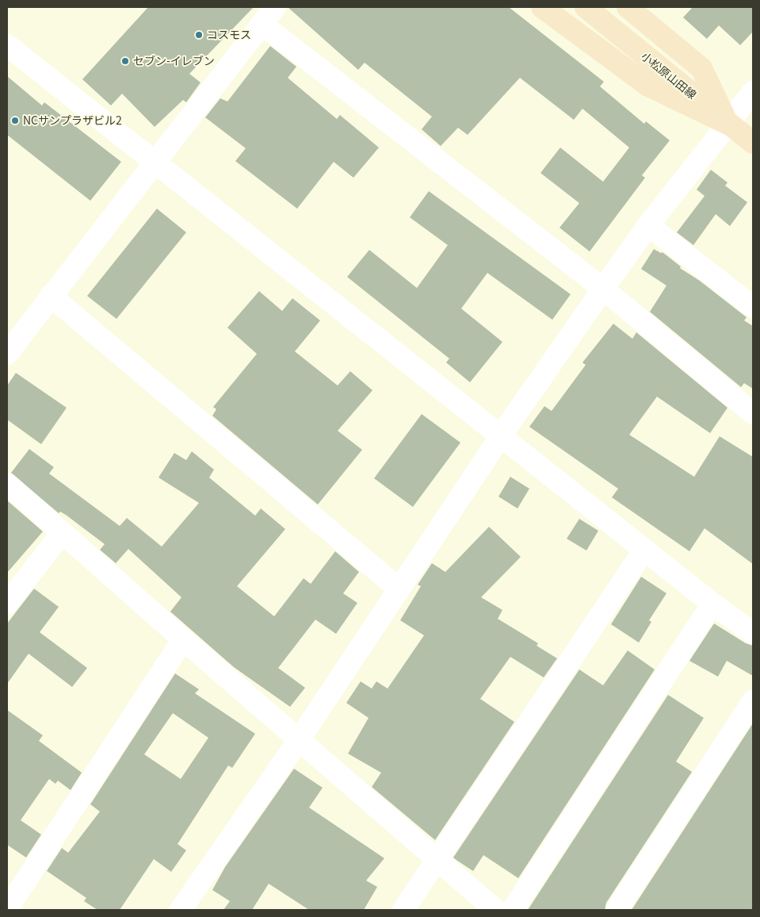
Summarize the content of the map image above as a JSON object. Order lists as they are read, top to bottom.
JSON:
{
  "streets": {
    "street": ["小松原山田線"]
  },
  "places": ["コスモス", "セブン-イレブン", "NCサンプラザビル2"]
}
